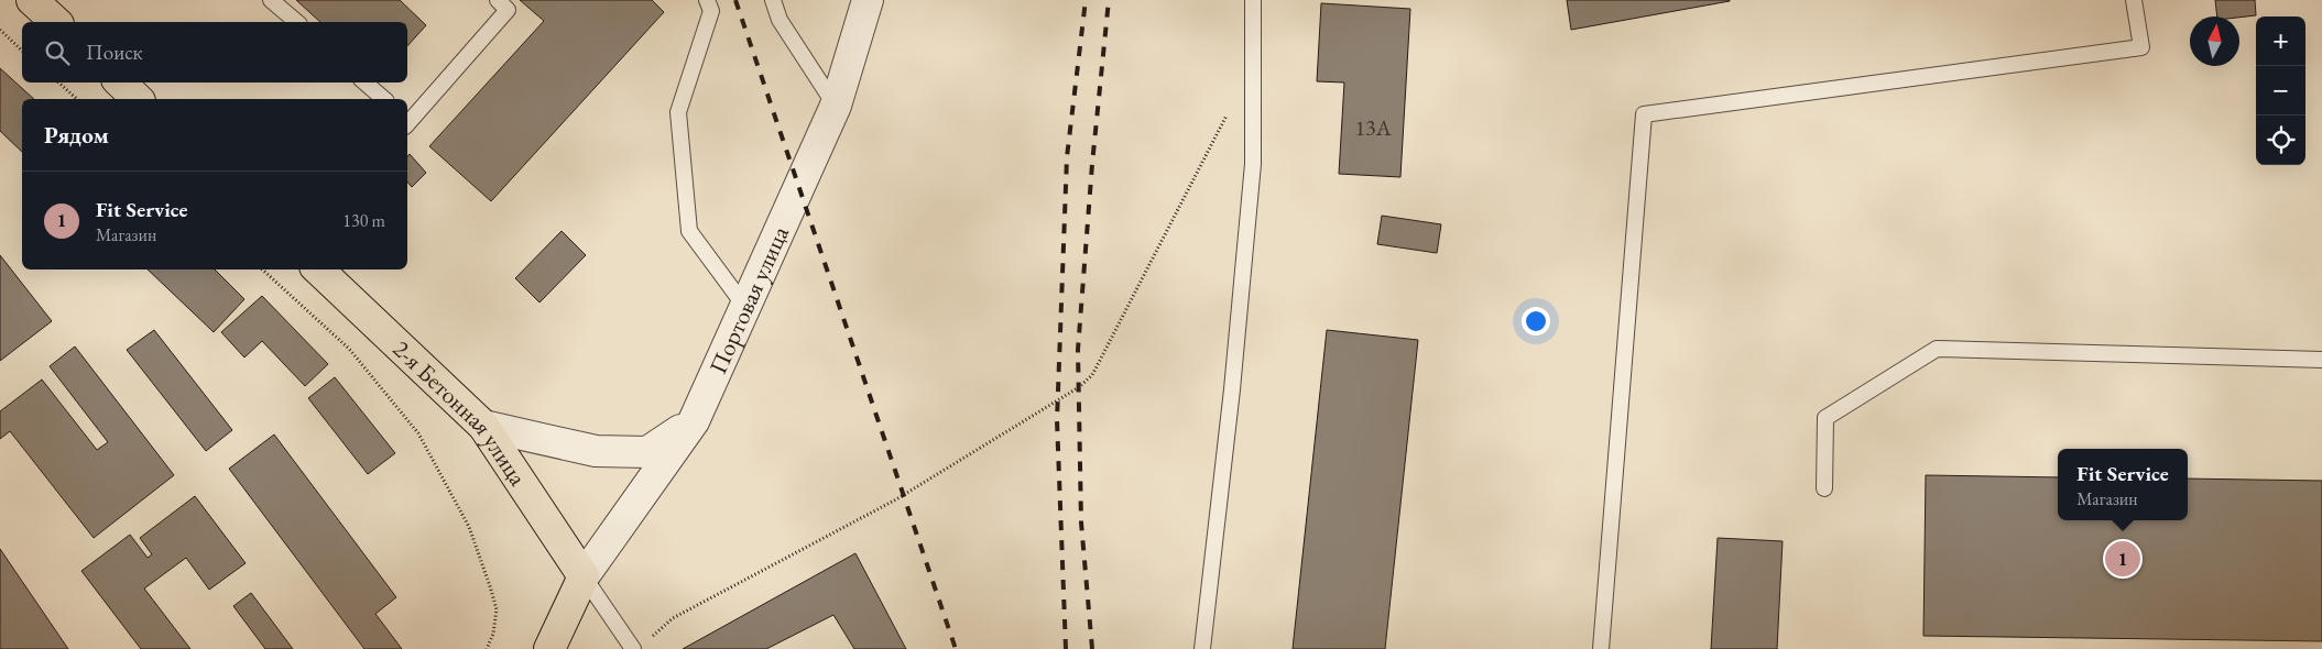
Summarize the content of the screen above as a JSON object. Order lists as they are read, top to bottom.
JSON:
{
  "streets": {
    "main road": ["Портовая улица", "2-я Бетонная улица"]
  },
  "crossings": [
    ["Портовая улица", "2-я Бетонная улица"]
  ],
  "house_numbers": ["13А"],
  "north": "top",
  "page": {
    "map_buttons": ["+", "−"],
    "search": "Поиск",
    "heading": "Рядом",
    "list": [
      {
        "mark": "1",
        "name": "Fit Service",
        "note": "Магазин",
        "value": "130 m"
      }
    ],
    "popup": ["Fit Service", "Магазин"],
    "pins": "1"
  }
}
